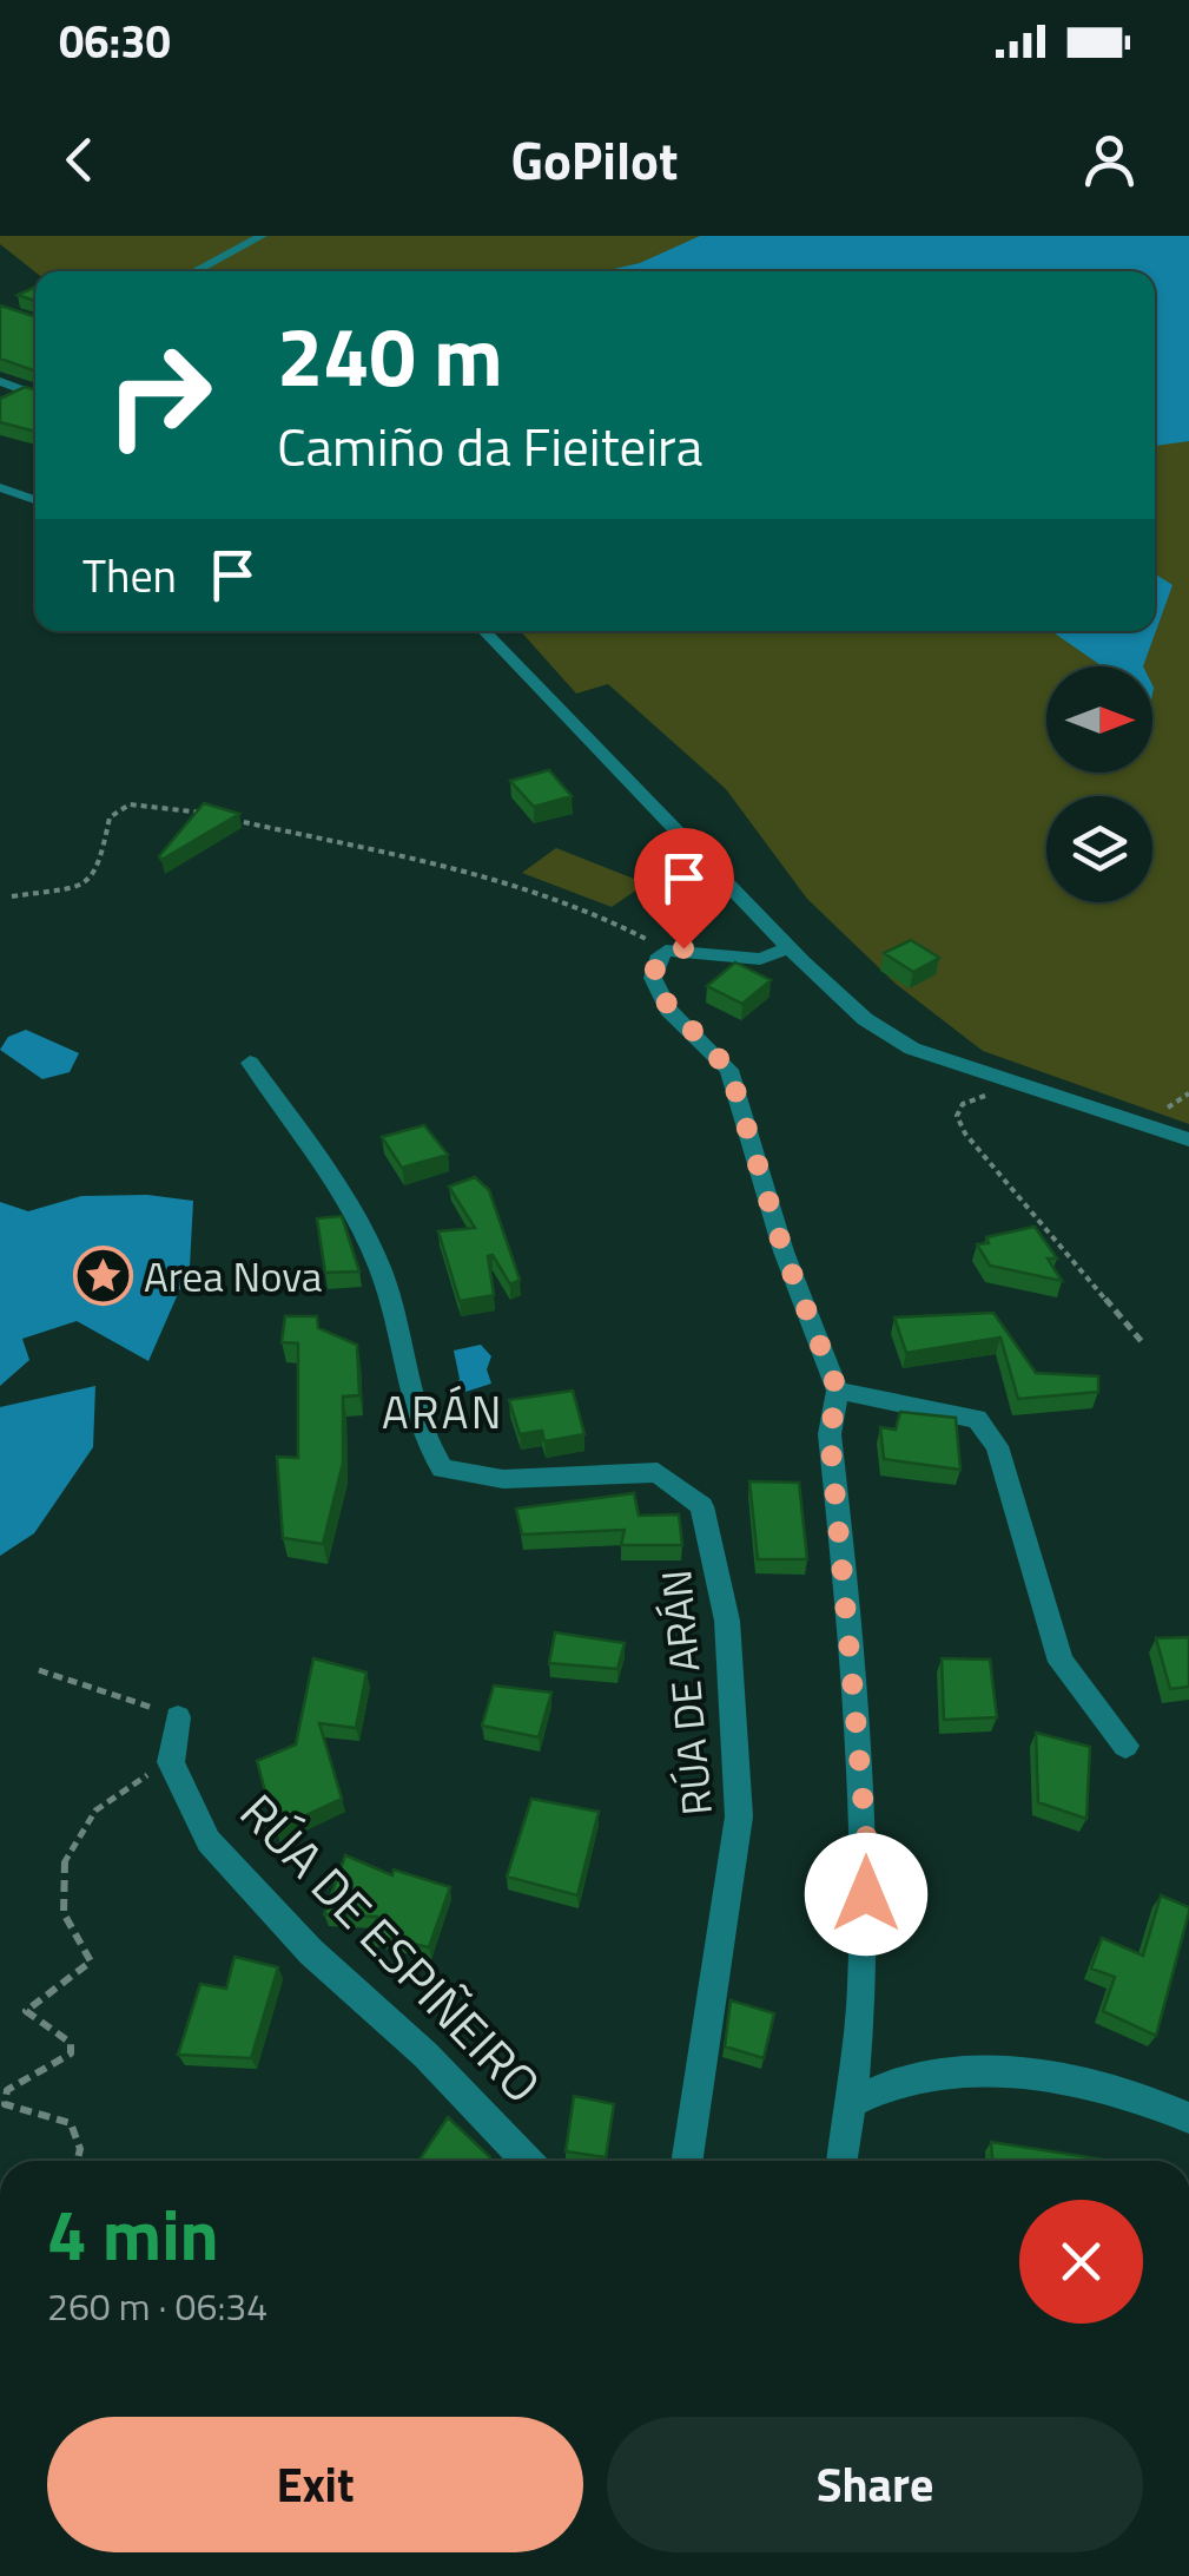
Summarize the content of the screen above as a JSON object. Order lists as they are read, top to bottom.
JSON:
{
  "streets": {
    "street": ["RÚA DE ARÁN", "RÚA DE ESPIÑEIRO"]
  },
  "districts": ["ARÁN"],
  "places": {
    "place": ["Area Nova"]
  },
  "north": "right",
  "page": {
    "status": "06:30",
    "header": "GoPilot",
    "turn": ["240 m", "Camiño da Fieiteira"],
    "then": "Then",
    "heading": ["4 min", "260 m · 06:34"],
    "buttons": ["Exit", "Share"]
  }
}
